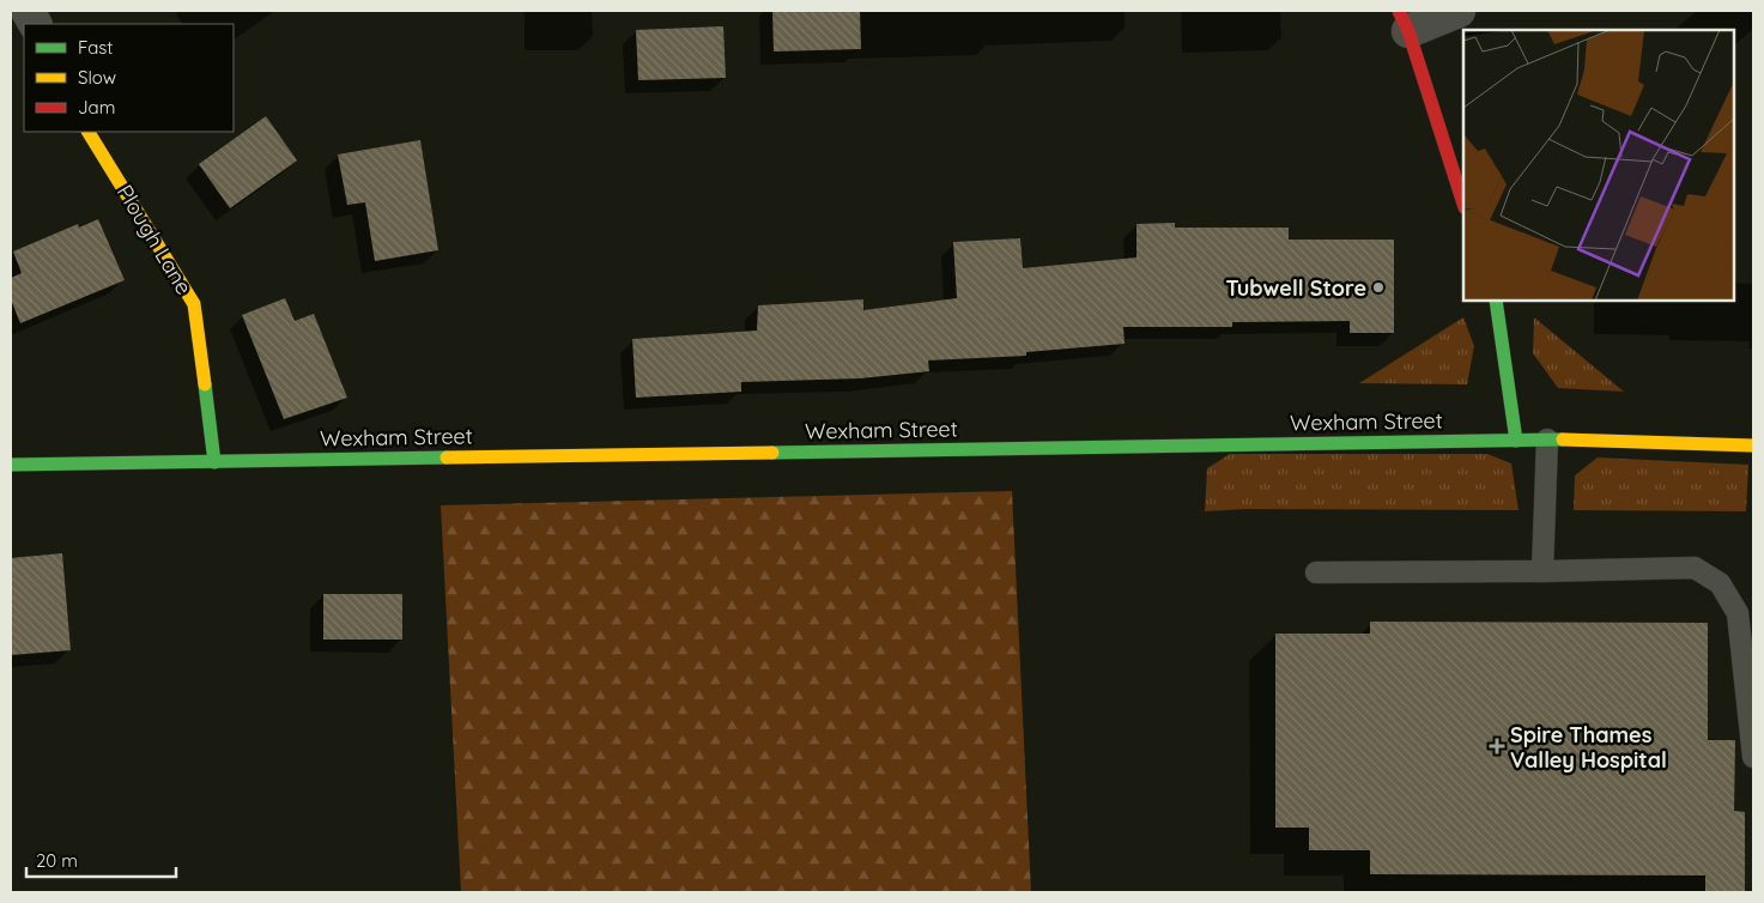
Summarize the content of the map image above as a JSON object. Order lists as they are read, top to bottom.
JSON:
{
  "streets": {
    "street": ["Plough Lane", "Wexham Street"]
  },
  "crossings": [
    ["Plough Lane", "Wexham Street"]
  ],
  "places": {
    "other": ["Tubwell Store"],
    "health": ["Spire Thames Valley Hospital"]
  },
  "legend": ["Fast", "Slow", "Jam"],
  "scale_bar": "20 m"
}
